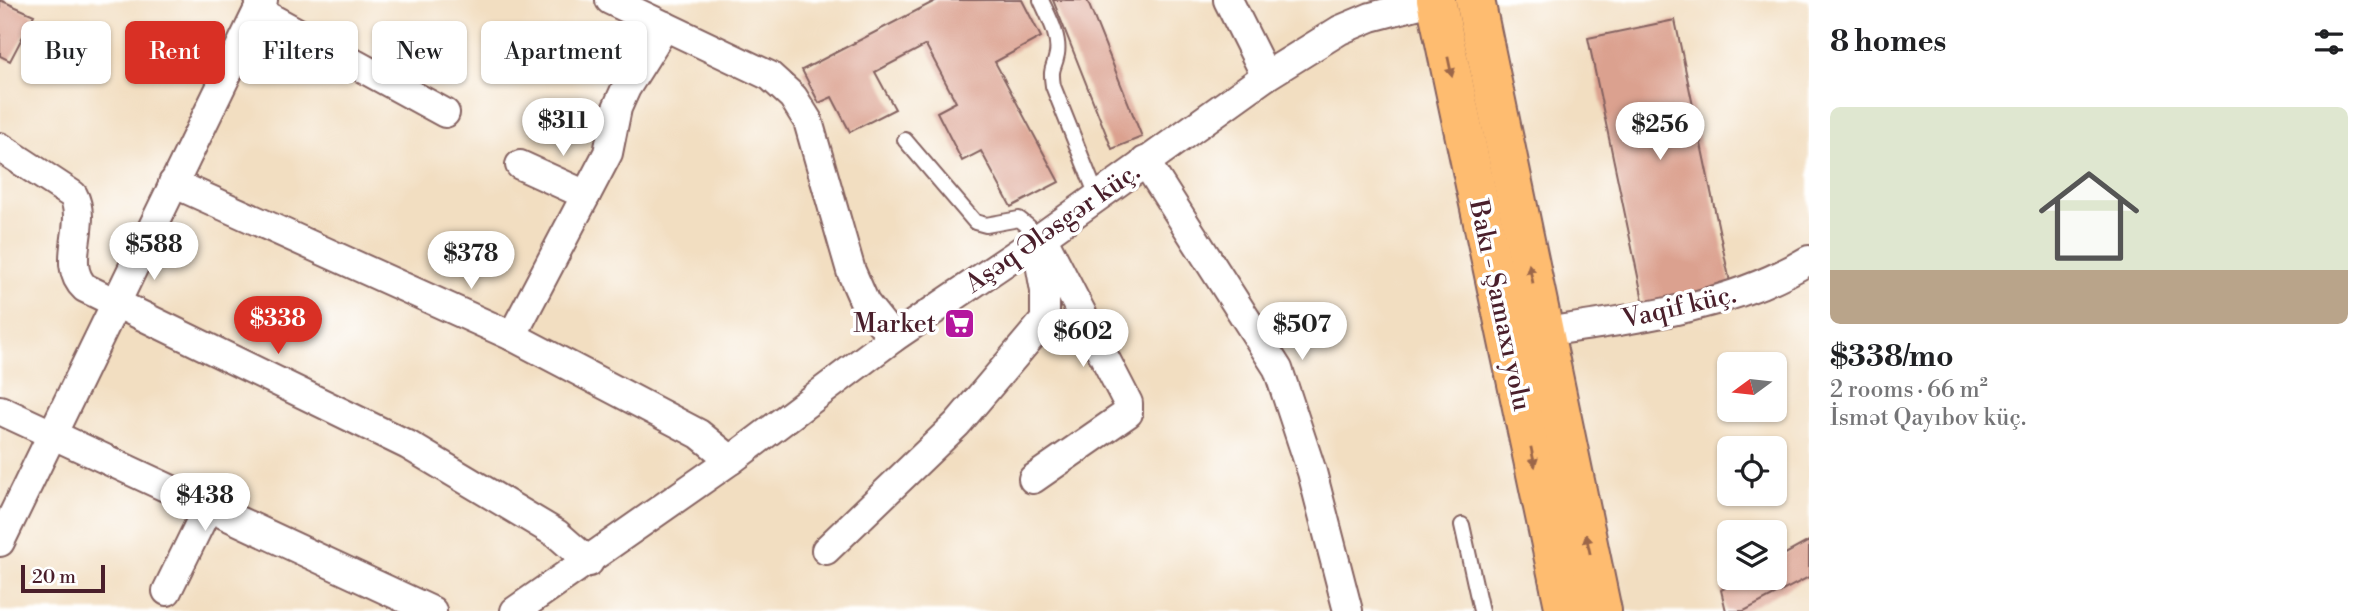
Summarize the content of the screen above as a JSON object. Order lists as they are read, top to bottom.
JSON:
{
  "streets": {
    "highway": ["Bakı - Şamaxı yolu"],
    "street": ["Aşəq Ələsgər küç.", "Vaqif küç."]
  },
  "crossings": [
    ["Aşəq Ələsgər küç.", "Bakı - Şamaxı yolu"],
    ["Bakı - Şamaxı yolu", "Vaqif küç."]
  ],
  "places": {
    "supermarket": ["Market"]
  },
  "scale_bar": "20 m",
  "north": "left",
  "page": {
    "heading": "8 homes",
    "chip": [
      "Buy",
      "Rent",
      "Filters",
      "New",
      "Apartment"
    ],
    "list": [
      {
        "name": "$338/mo",
        "note": "2 rooms · 66 m² · İsmət Qayıbov küç."
      }
    ],
    "price": [
      "$311",
      "$256",
      "$588",
      "$378",
      "$338",
      "$507",
      "$602",
      "$438"
    ],
    "scale": "20 m"
  }
}
